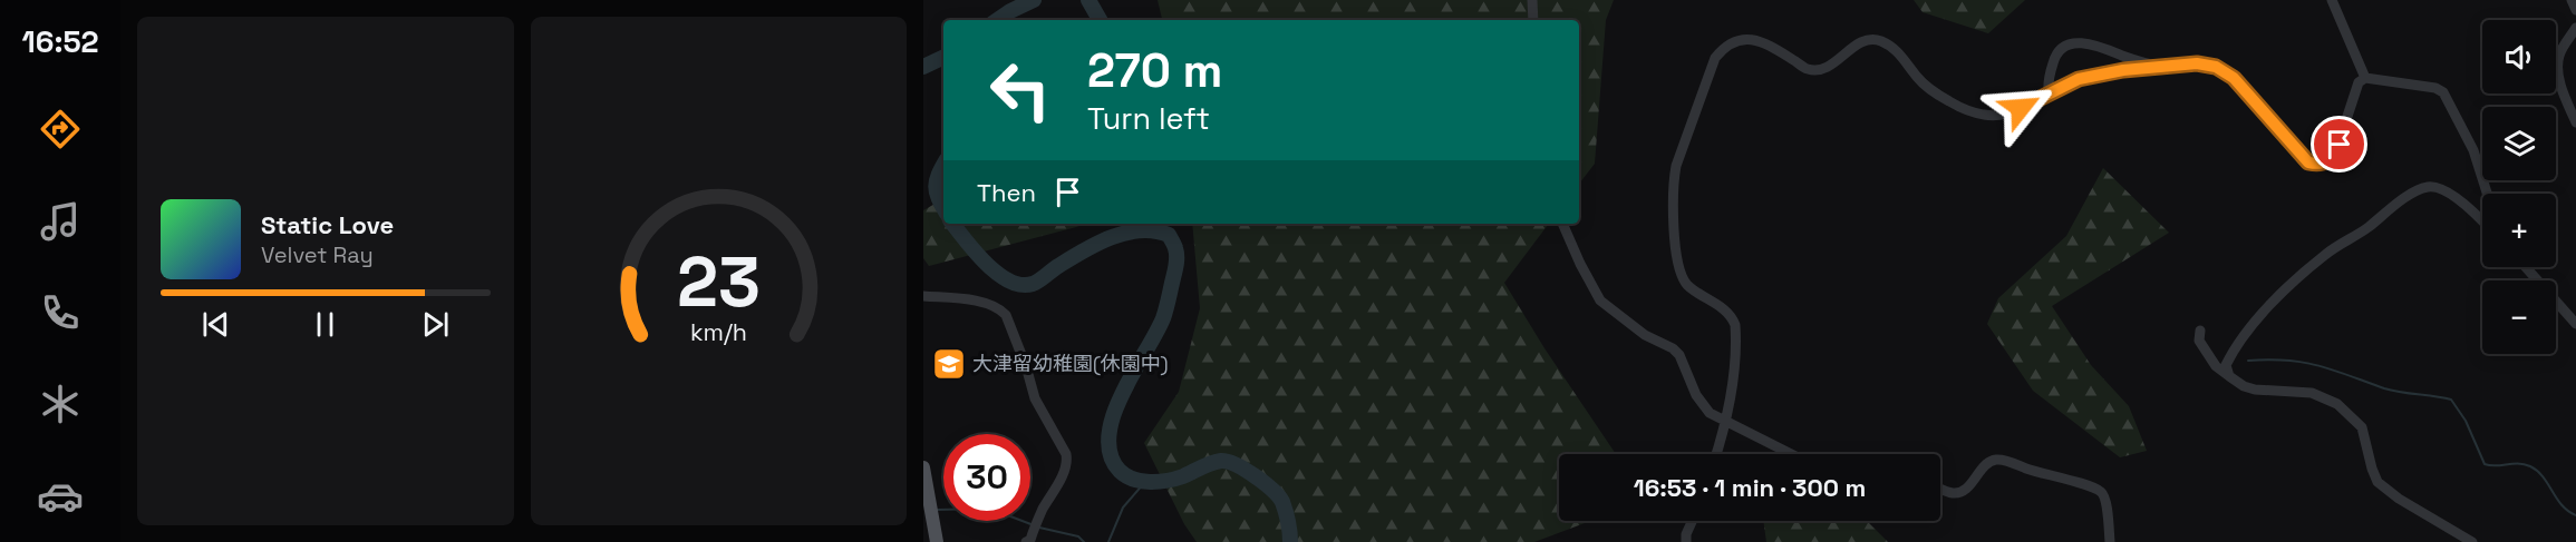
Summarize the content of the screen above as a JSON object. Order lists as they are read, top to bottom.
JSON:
{
  "places": {
    "school or university": ["大津留幼稚園(休園中)"]
  },
  "page": {
    "tabs": "16:52",
    "map_buttons": ["+", "−"],
    "turn": ["270 m", "Turn left"],
    "then": "Then",
    "song": ["Static Love", "Velvet Ray"],
    "limit": "30",
    "trip": "16:53 · 1 min · 300 m",
    "gauge": ["23", "km/h"]
  }
}
